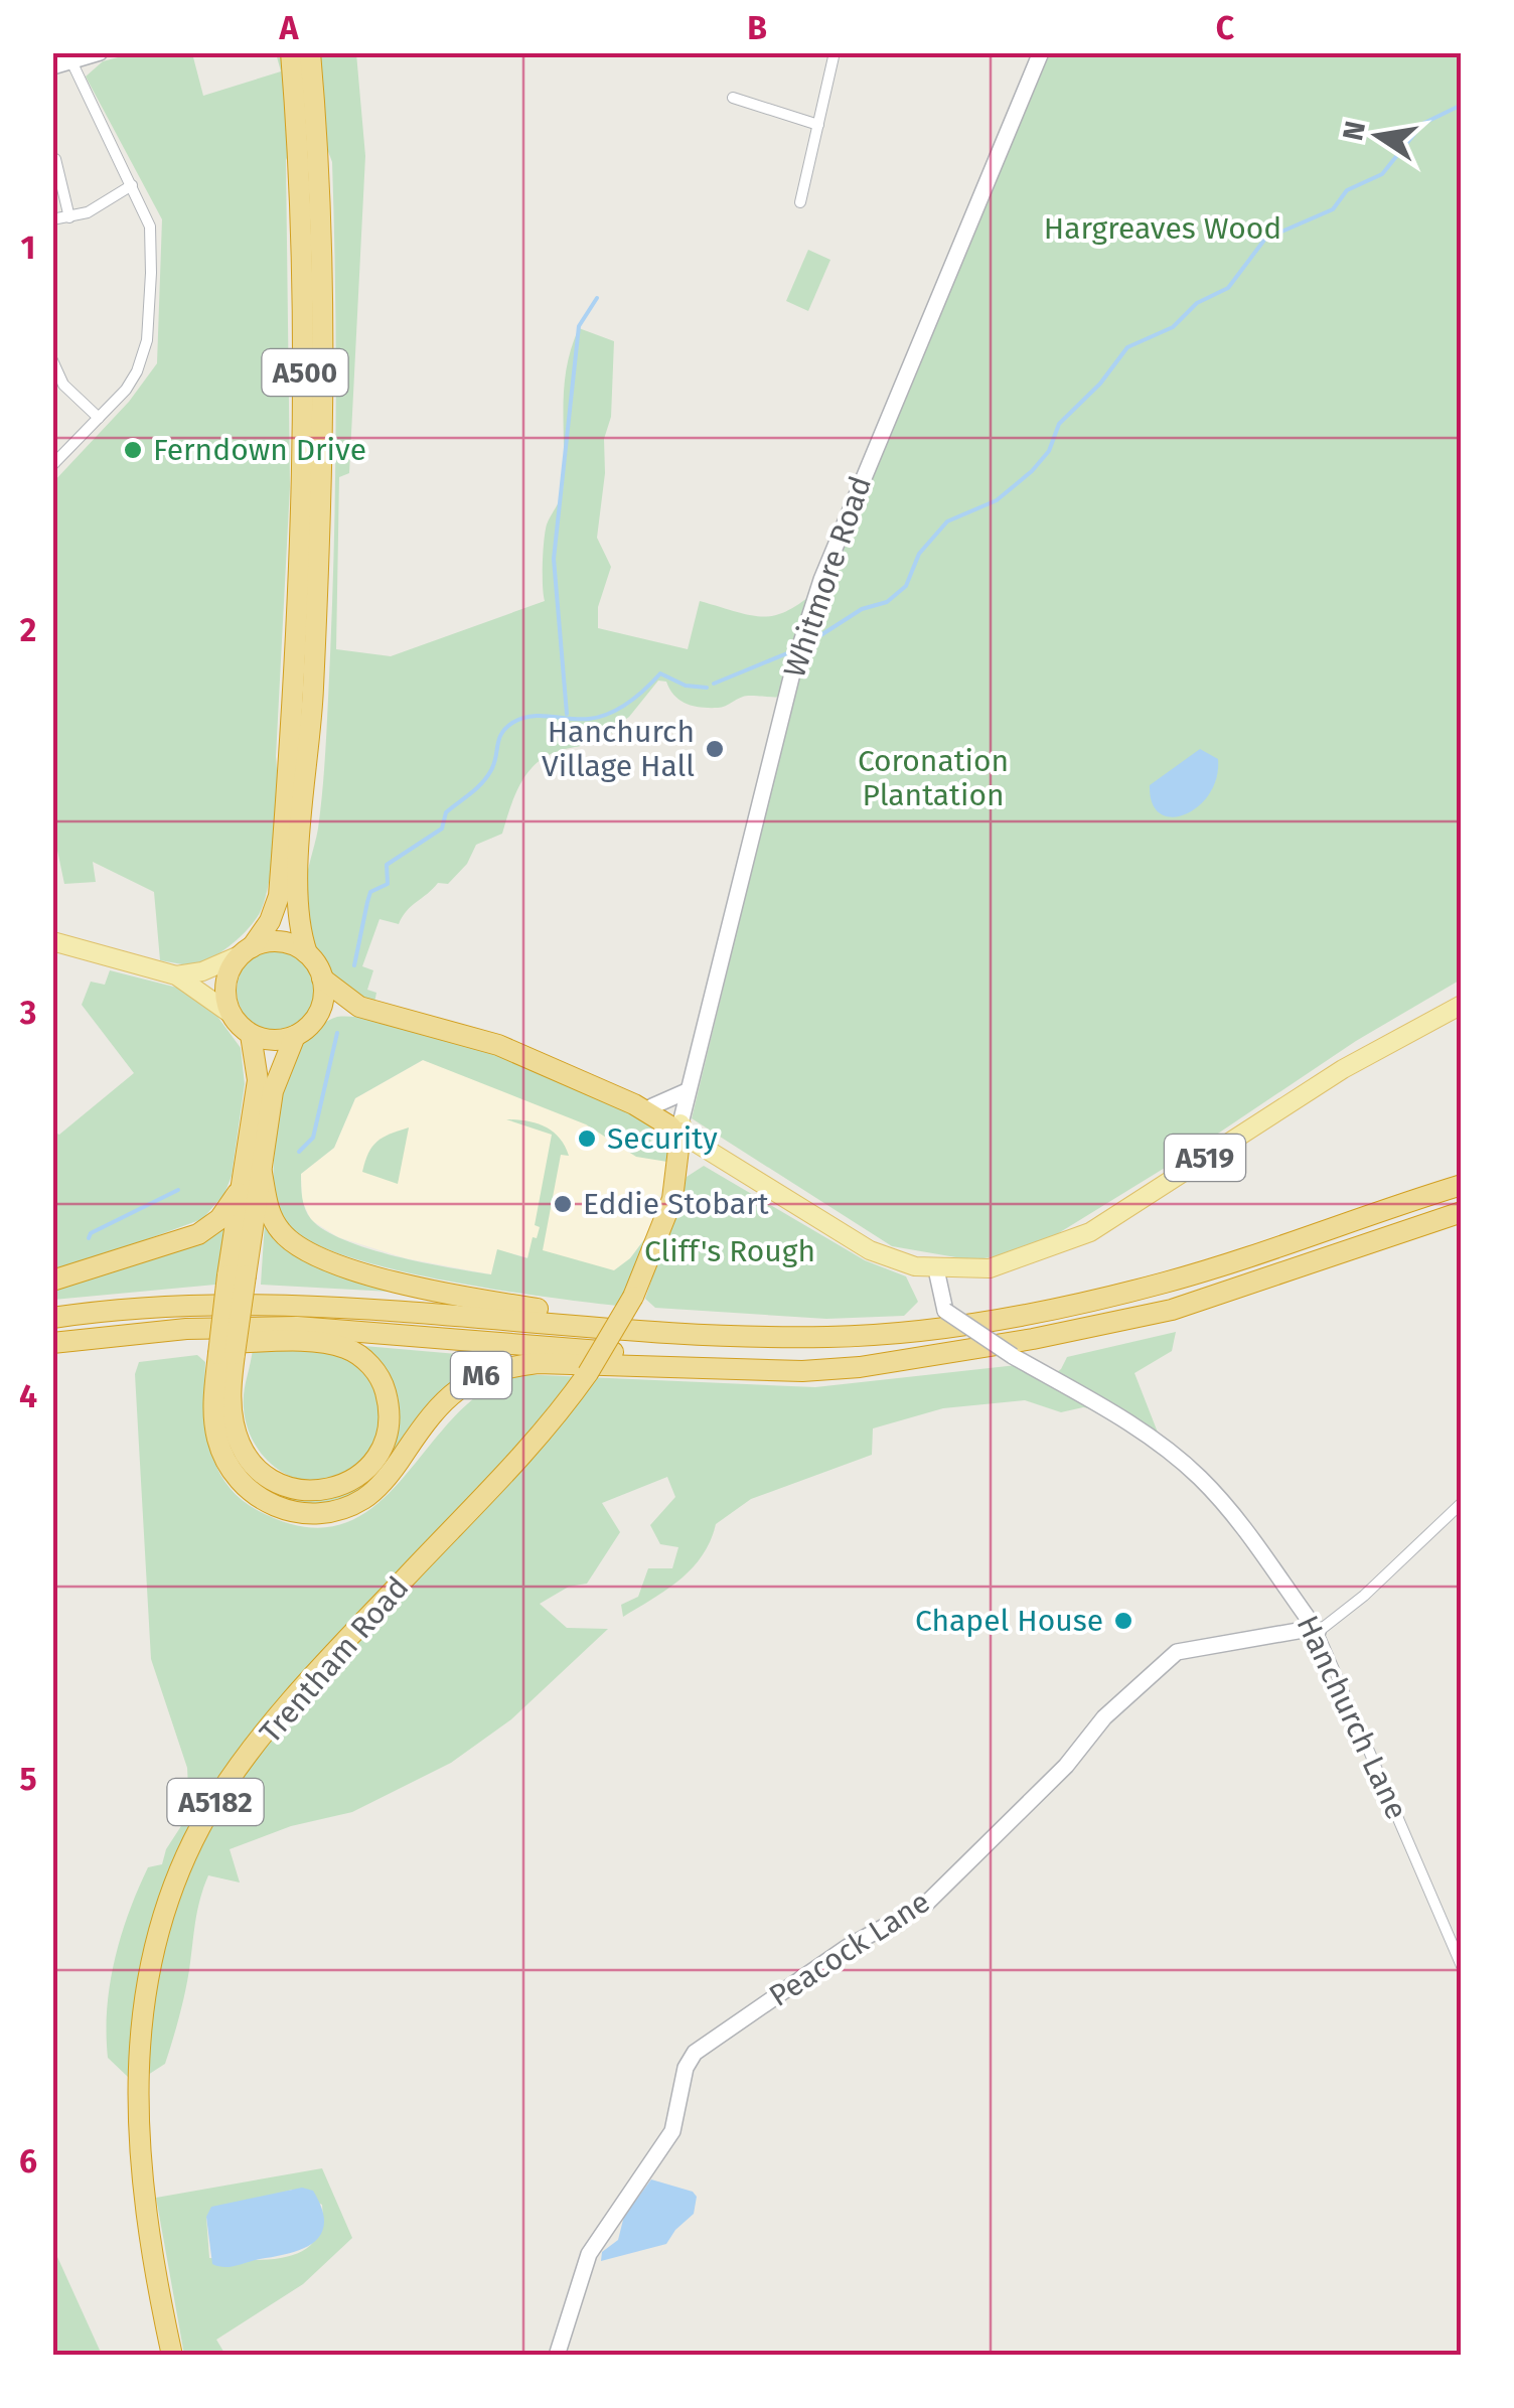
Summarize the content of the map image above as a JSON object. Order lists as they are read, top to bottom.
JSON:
{
  "streets": {
    "highway": [
      "A500",
      "A519",
      "M6",
      "Trentham Road",
      "A5182"
    ],
    "street": ["Whitmore Road", "Hanchurch Lane", "Peacock Lane"]
  },
  "crossings": [
    ["A500", "A519"],
    ["A500", "M6"],
    ["Whitmore Road", "A519"],
    ["Whitmore Road", "Trentham Road"],
    ["A519", "M6"],
    ["A519", "Trentham Road"],
    ["A519", "Hanchurch Lane"],
    ["Hanchurch Lane", "Peacock Lane"]
  ],
  "parks": ["Hargreaves Wood", "Coronation Plantation", "Cliff's Rough"],
  "places": [
    "Ferndown Drive",
    "Hanchurch Village Hall",
    "Security",
    "Eddie Stobart",
    "Chapel House"
  ],
  "north": "left",
  "grid": {
    "columns": ["A", "B", "C"],
    "rows": [
      "1",
      "2",
      "3",
      "4",
      "5",
      "6"
    ]
  }
}
